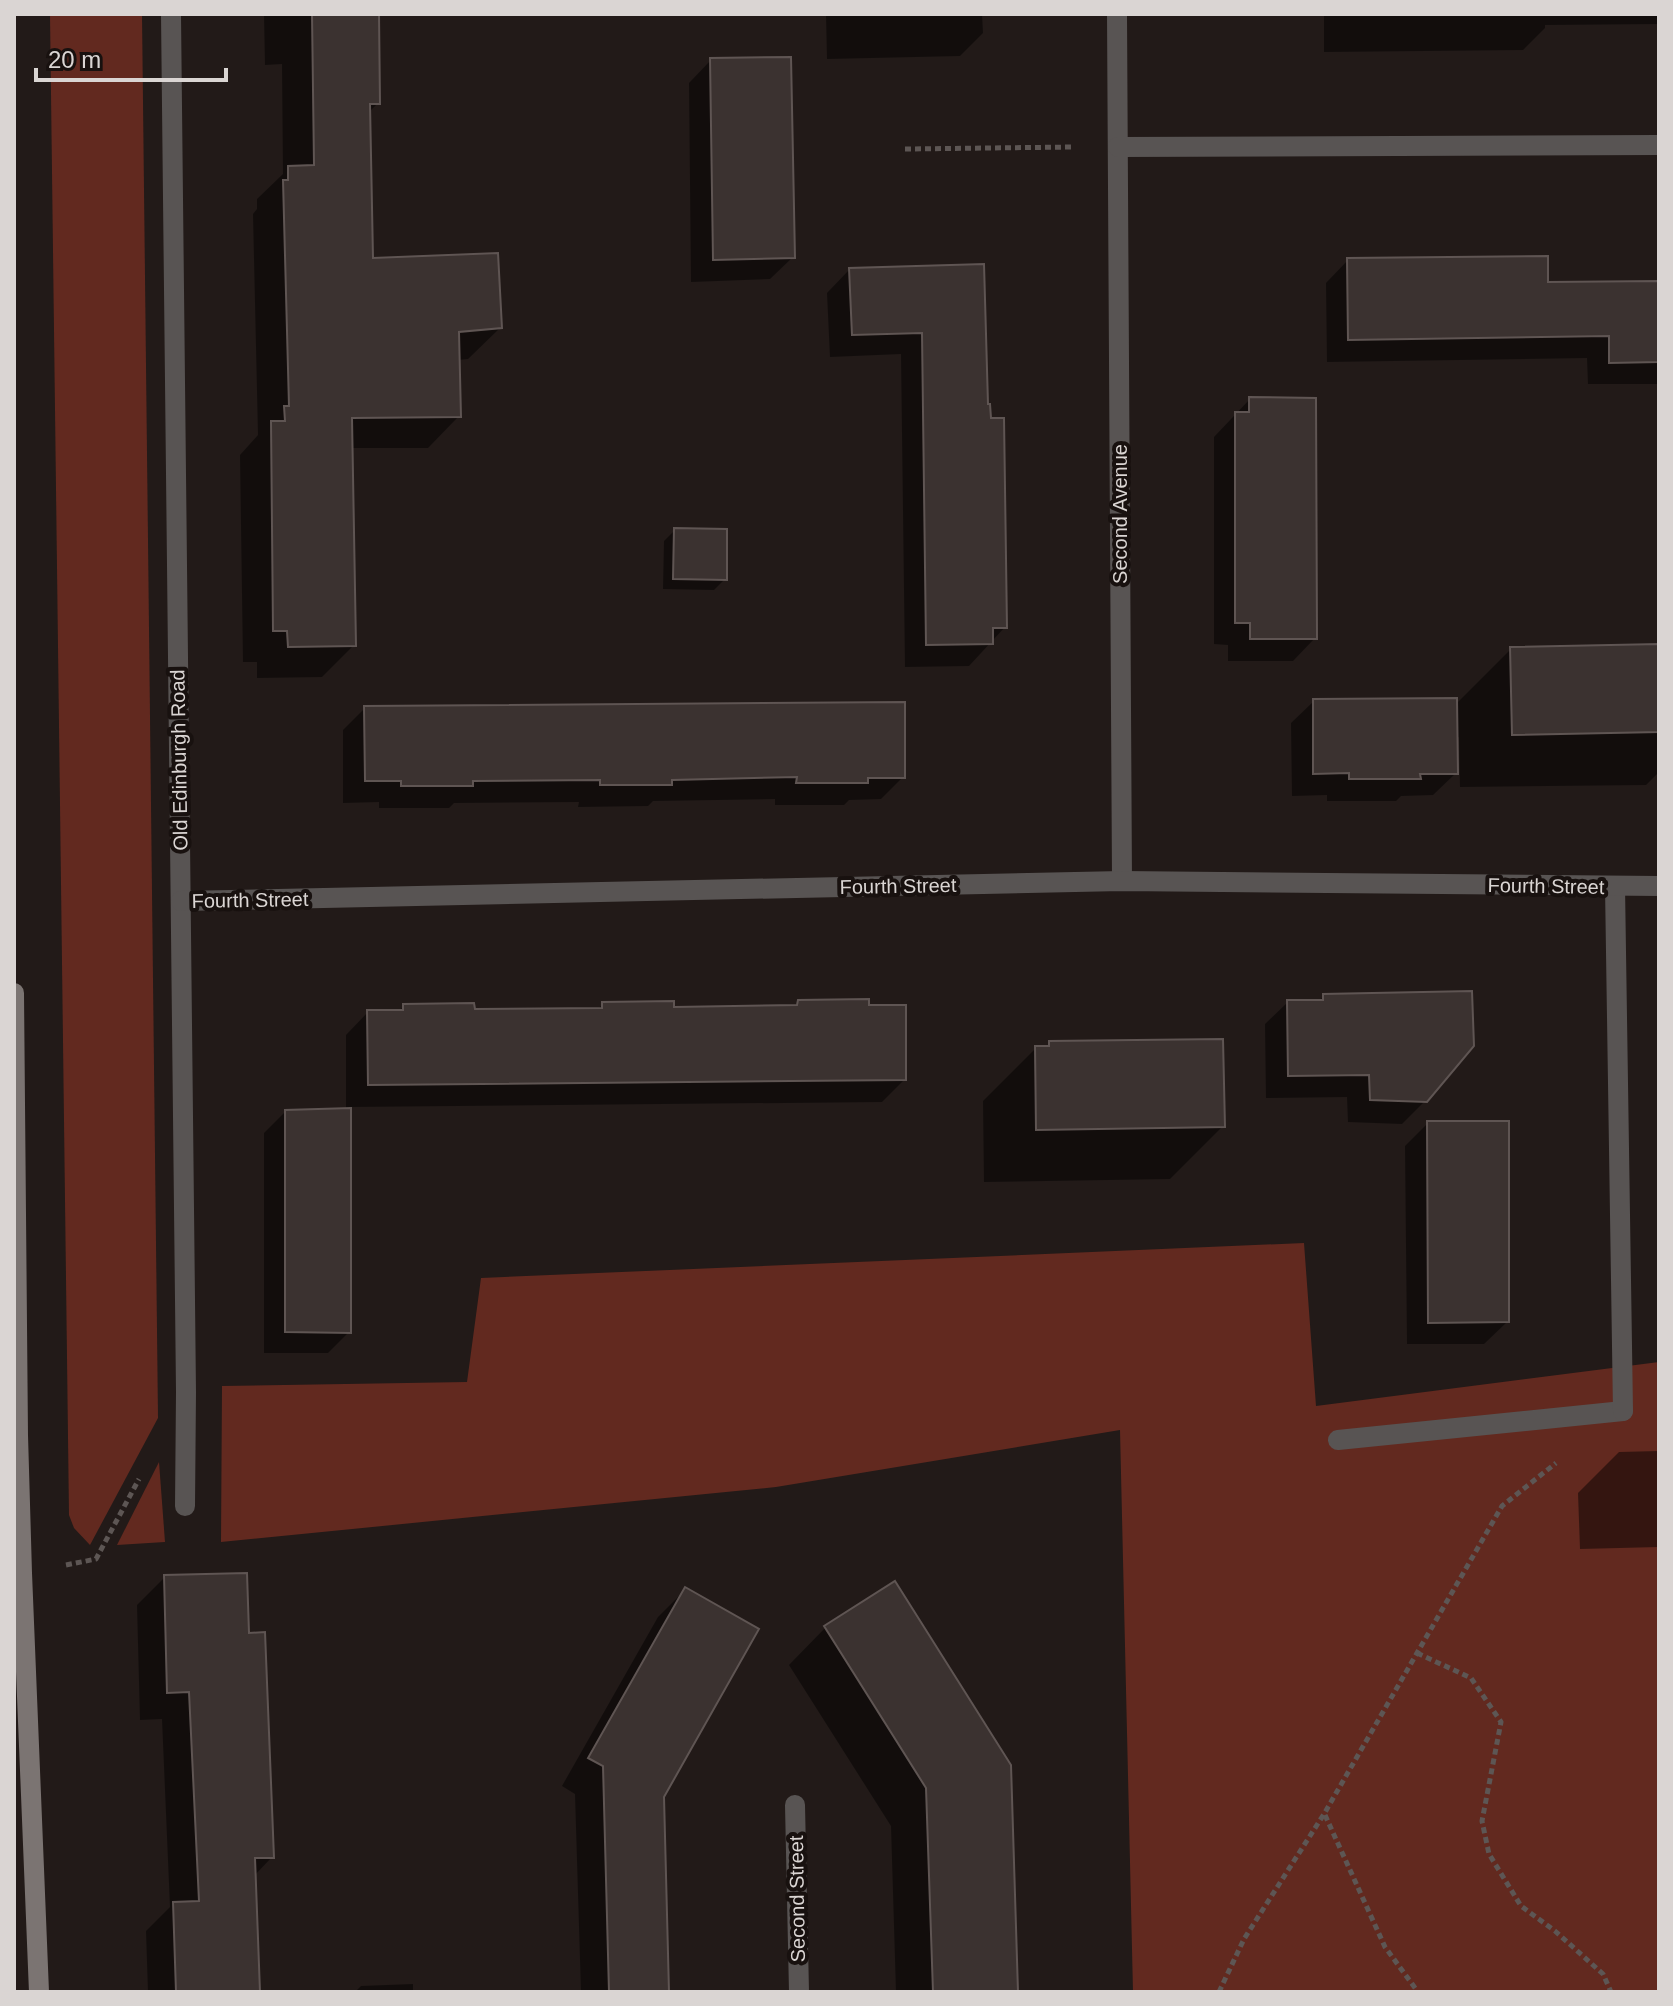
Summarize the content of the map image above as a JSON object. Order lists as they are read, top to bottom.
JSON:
{
  "streets": {
    "street": [
      "Second Avenue",
      "Old Edinburgh Road",
      "Fourth Street",
      "Second Street"
    ]
  },
  "crossings": [
    ["Second Avenue", "Fourth Street"],
    ["Old Edinburgh Road", "Fourth Street"]
  ],
  "scale_bar": "20 m"
}
